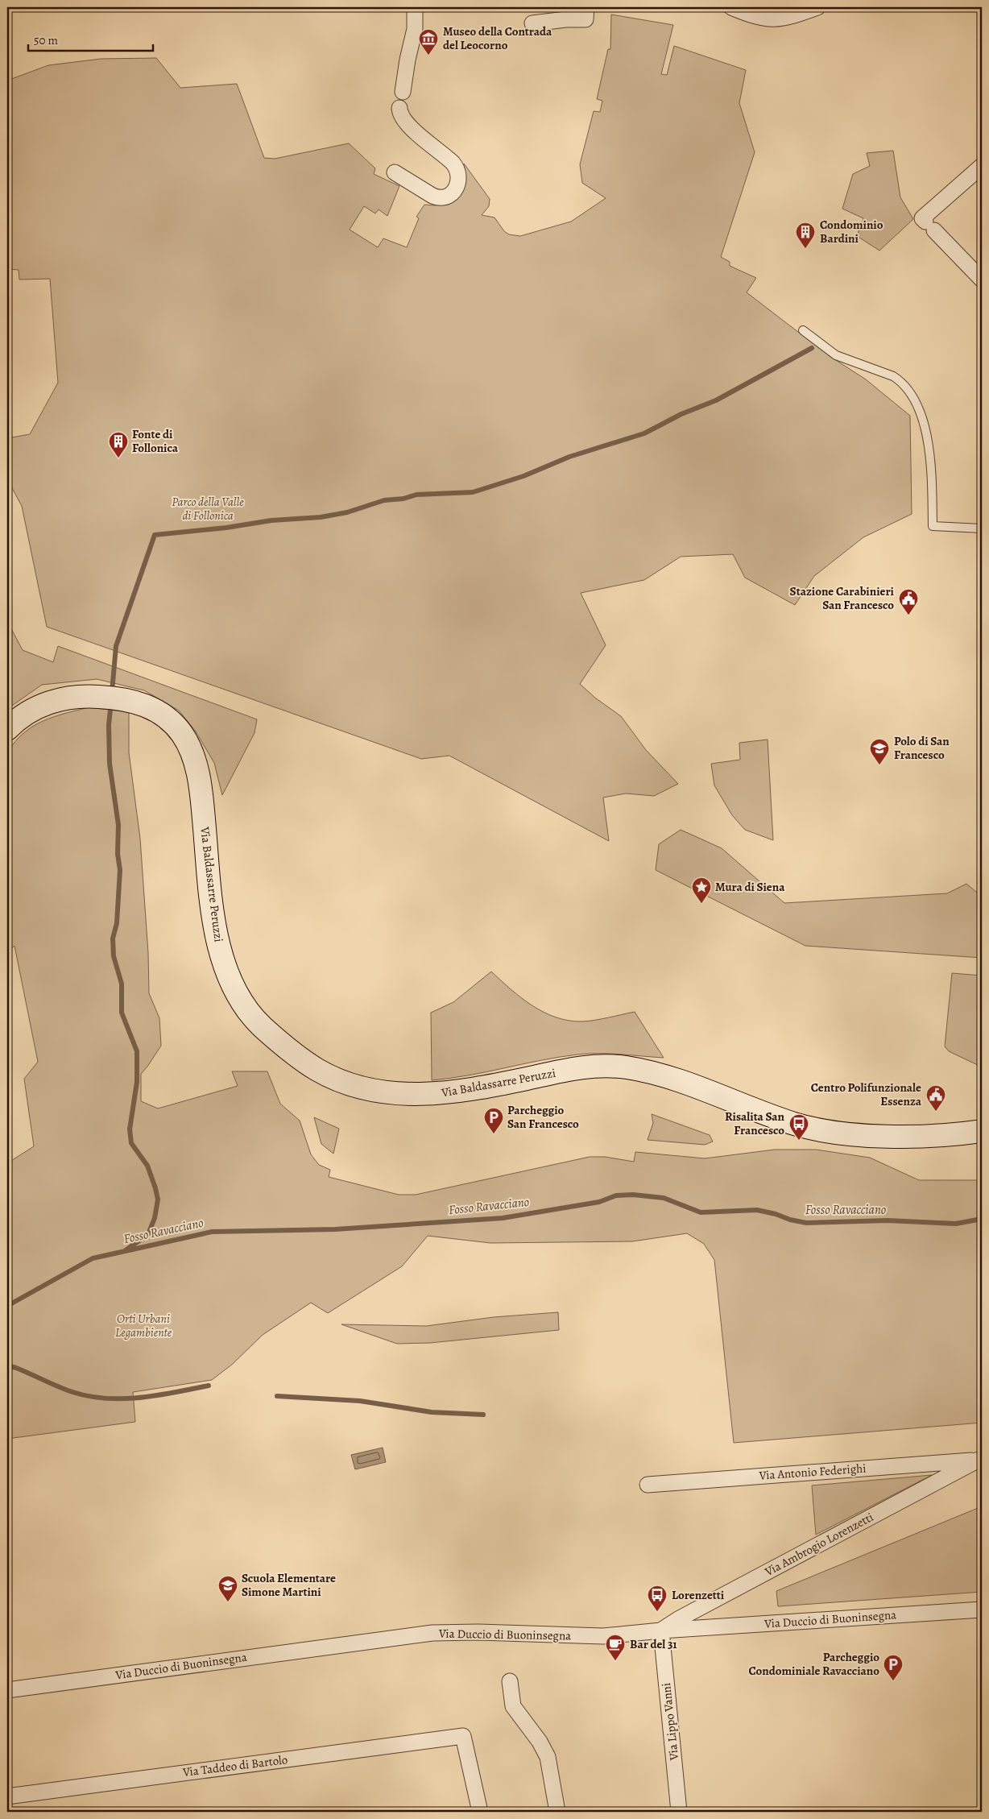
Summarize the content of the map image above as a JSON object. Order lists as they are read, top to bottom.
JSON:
{
  "streets": {
    "street": [
      "Via Baldassarre Peruzzi",
      "Via Antonio Federighi",
      "Via Ambrogio Lorenzetti",
      "Via Duccio di Buoninsegna",
      "Via Lippo Vanni",
      "Via Taddeo di Bartolo"
    ]
  },
  "crossings": [
    ["Via Antonio Federighi", "Via Ambrogio Lorenzetti"],
    ["Via Ambrogio Lorenzetti", "Via Duccio di Buoninsegna"],
    ["Via Ambrogio Lorenzetti", "Via Lippo Vanni"],
    ["Via Duccio di Buoninsegna", "Via Lippo Vanni"]
  ],
  "water": ["Fosso Ravacciano"],
  "parks": ["Parco della Valle di Follonica", "Orti Urbani Legambiente"],
  "places": {
    "museum": ["Museo della Contrada del Leocorno"],
    "building": ["Condominio Bardini", "Fonte di Follonica"],
    "public building": ["Stazione Carabinieri San Francesco", "Centro Polifunzionale Essenza"],
    "school or university": ["Polo di San Francesco", "Scuola Elementare Simone Martini"],
    "place": ["Mura di Siena"],
    "parking": ["Parcheggio San Francesco", "Parcheggio Condominiale Ravacciano"],
    "bus stop": ["Risalita San Francesco", "Lorenzetti"],
    "cafe": ["Bar del 31"]
  },
  "scale_bar": "50 m"
}
